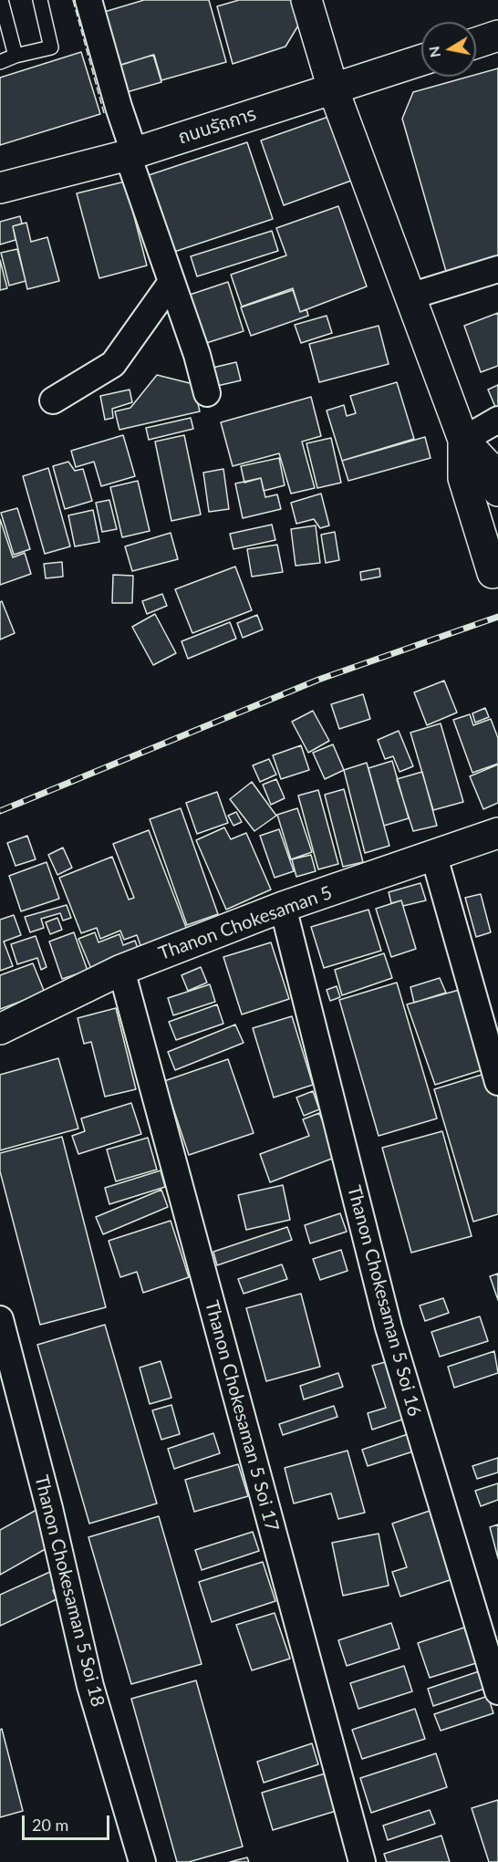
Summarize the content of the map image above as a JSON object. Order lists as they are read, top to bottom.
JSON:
{
  "streets": {
    "street": [
      "ถนนรัถการ",
      "Thanon Chokesaman 5",
      "Thanon Chokesaman 5 Soi 16",
      "Thanon Chokesaman 5 Soi 17",
      "Thanon Chokesaman 5 Soi 18"
    ]
  },
  "crossings": [
    ["Thanon Chokesaman 5", "Thanon Chokesaman 5 Soi 16"],
    ["Thanon Chokesaman 5", "Thanon Chokesaman 5 Soi 17"]
  ],
  "scale_bar": "20 m",
  "north": "left"
}
